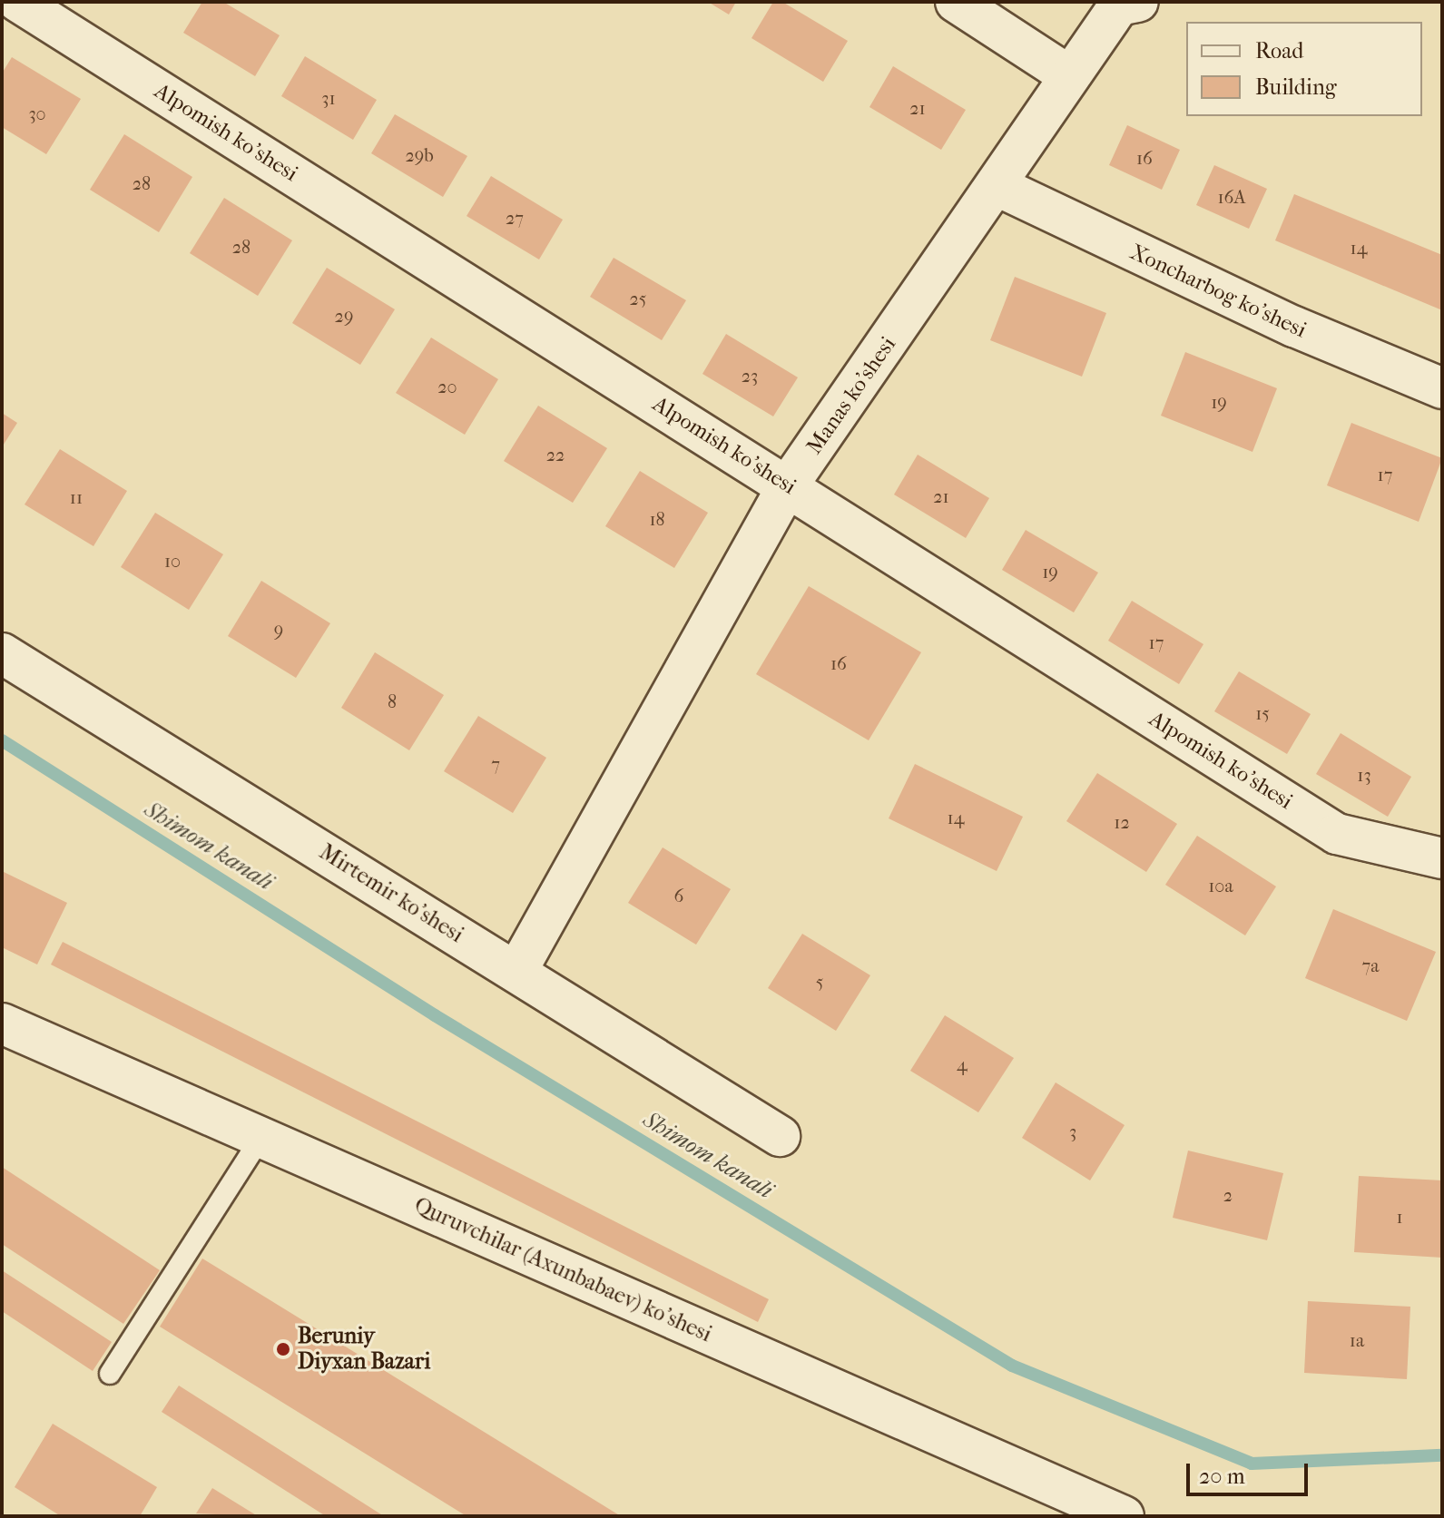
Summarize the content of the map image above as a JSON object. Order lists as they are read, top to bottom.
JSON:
{
  "streets": {
    "street": [
      "Alpomish ko'shesi",
      "Xoncharbog ko'shesi",
      "Manas ko'shesi",
      "Mirtemir ko'shesi",
      "Quruvchilar (Axunbabaev) ko'shesi"
    ]
  },
  "crossings": [
    ["Alpomish ko'shesi", "Manas ko'shesi"],
    ["Xoncharbog ko'shesi", "Manas ko'shesi"],
    ["Manas ko'shesi", "Mirtemir ko'shesi"]
  ],
  "water": ["Shimom kanali"],
  "places": ["Beruniy Diyxan Bazari"],
  "house_numbers": [
    "31",
    "21",
    "30",
    "29b",
    "16",
    "28",
    "16A",
    "27",
    "28",
    "14",
    "25",
    "29",
    "23",
    "20",
    "19",
    "22",
    "17",
    "21",
    "11",
    "18",
    "10",
    "19",
    "9",
    "17",
    "16",
    "8",
    "15",
    "7",
    "13",
    "14",
    "12",
    "10a",
    "6",
    "7a",
    "5",
    "4",
    "3",
    "2",
    "1",
    "1a"
  ],
  "legend": ["Road", "Building"],
  "scale_bar": "20 m"
}
